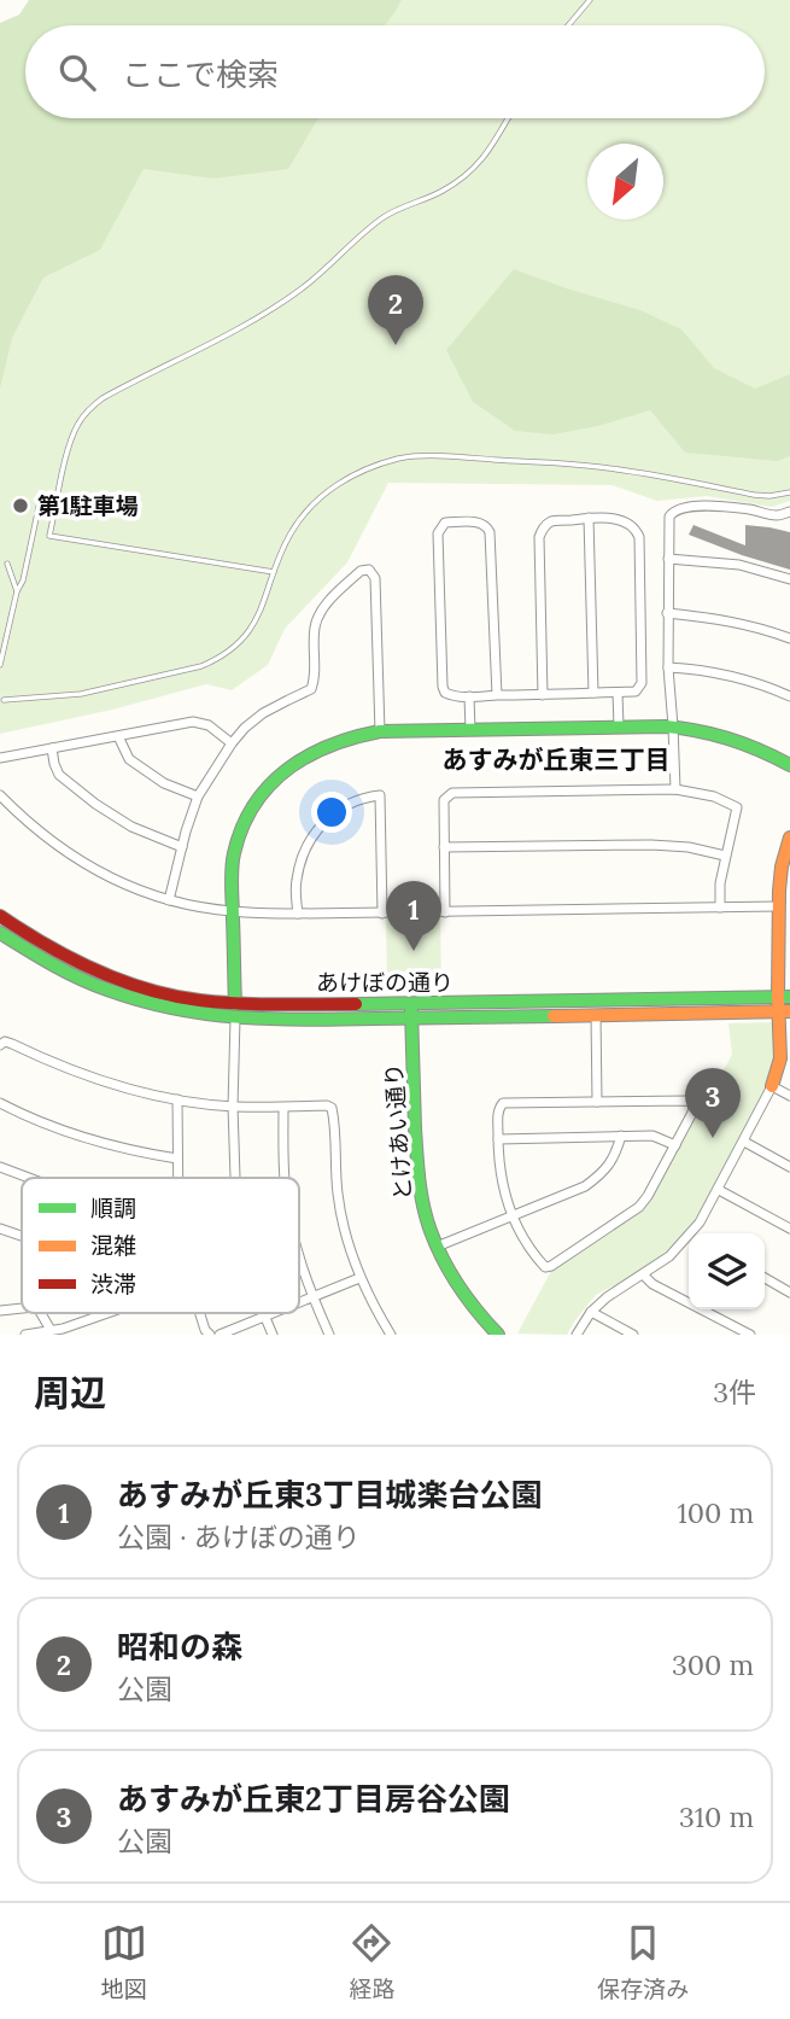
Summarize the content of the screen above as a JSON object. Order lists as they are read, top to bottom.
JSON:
{
  "streets": {
    "street": ["あけぼの通り", "とけあい通り"]
  },
  "crossings": [
    ["あけぼの通り", "とけあい通り"]
  ],
  "districts": ["あすみが丘東三丁目"],
  "places": ["第1駐車場"],
  "legend": ["順調", "混雑", "渋滞"],
  "north": "bottom left",
  "page": {
    "search": "ここで検索",
    "pins": ["2", "1", "3"],
    "heading": ["周辺", "3件"],
    "list": [
      {
        "mark": "1",
        "name": "あすみが丘東3丁目城楽台公園",
        "note": "公園 · あけぼの通り",
        "value": "100 m"
      },
      {
        "mark": "2",
        "name": "昭和の森",
        "note": "公園",
        "value": "300 m"
      },
      {
        "mark": "3",
        "name": "あすみが丘東2丁目房谷公園",
        "note": "公園",
        "value": "310 m"
      }
    ],
    "nav": ["地図", "経路", "保存済み"]
  }
}
